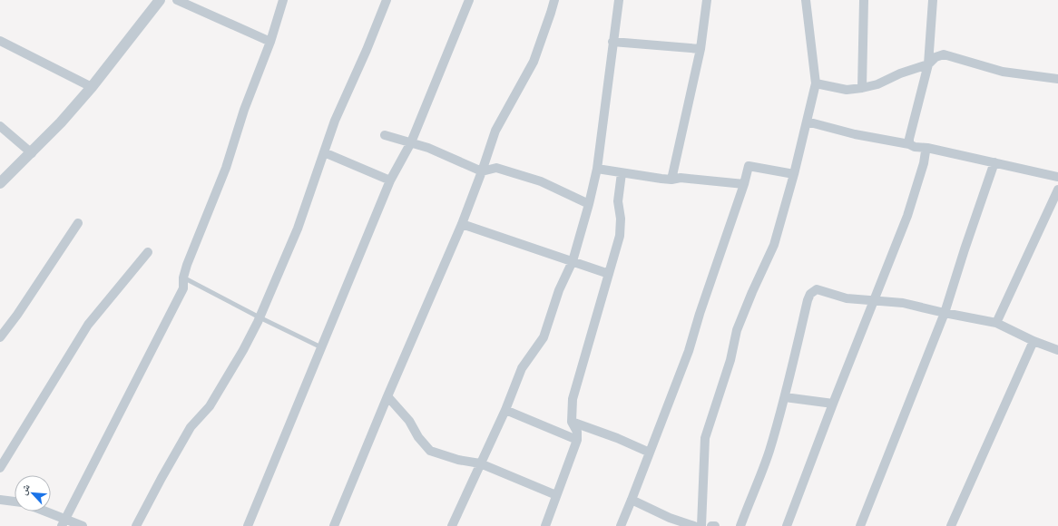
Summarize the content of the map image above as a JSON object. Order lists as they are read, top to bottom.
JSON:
{
  "north": "top left"
}
